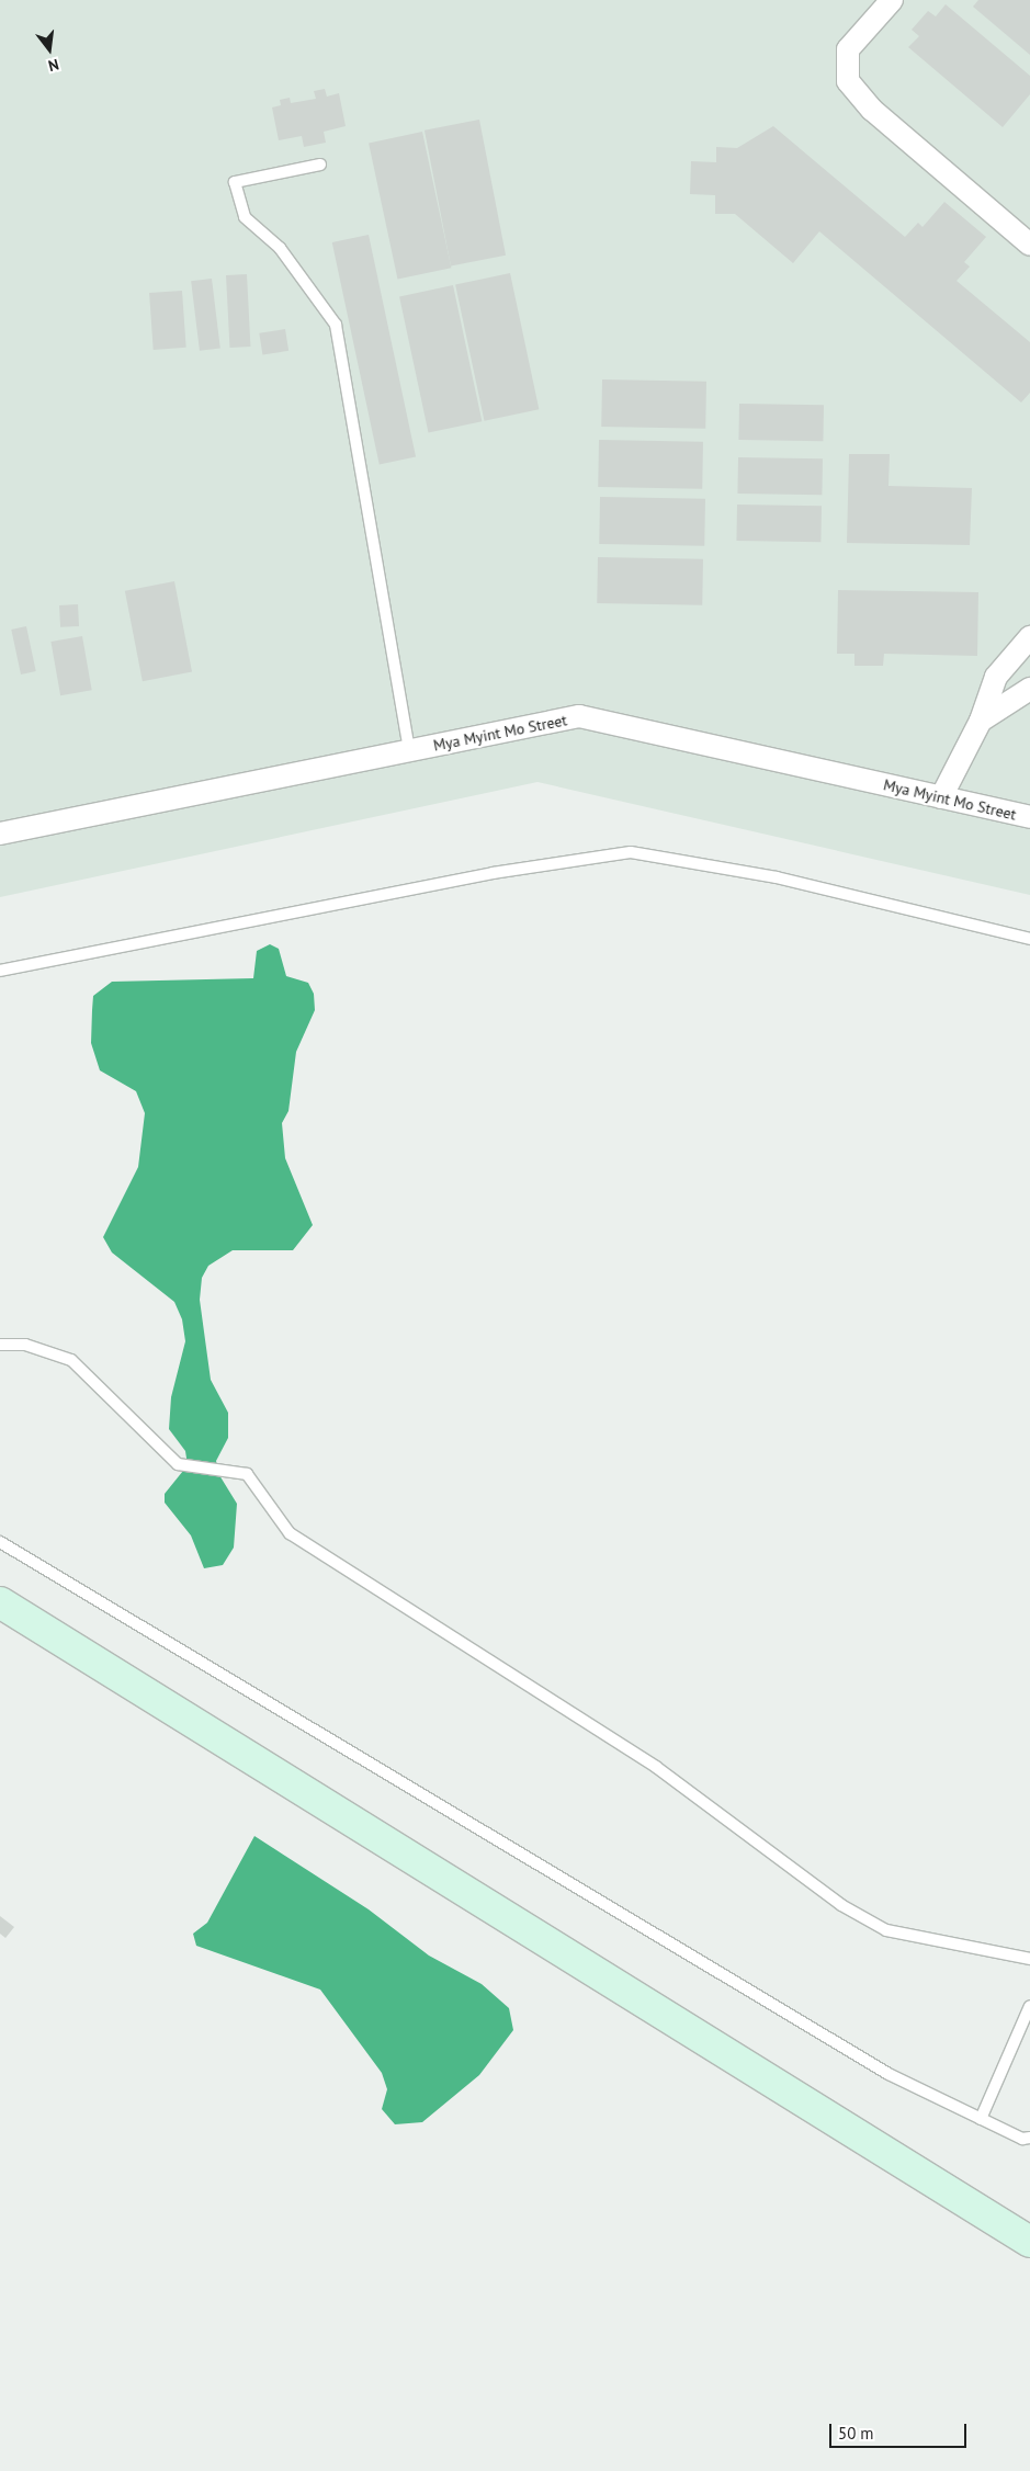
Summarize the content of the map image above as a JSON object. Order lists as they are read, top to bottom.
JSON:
{
  "streets": {
    "street": ["Mya Myint Mo Street"]
  },
  "scale_bar": "50 m",
  "north": "bottom"
}
